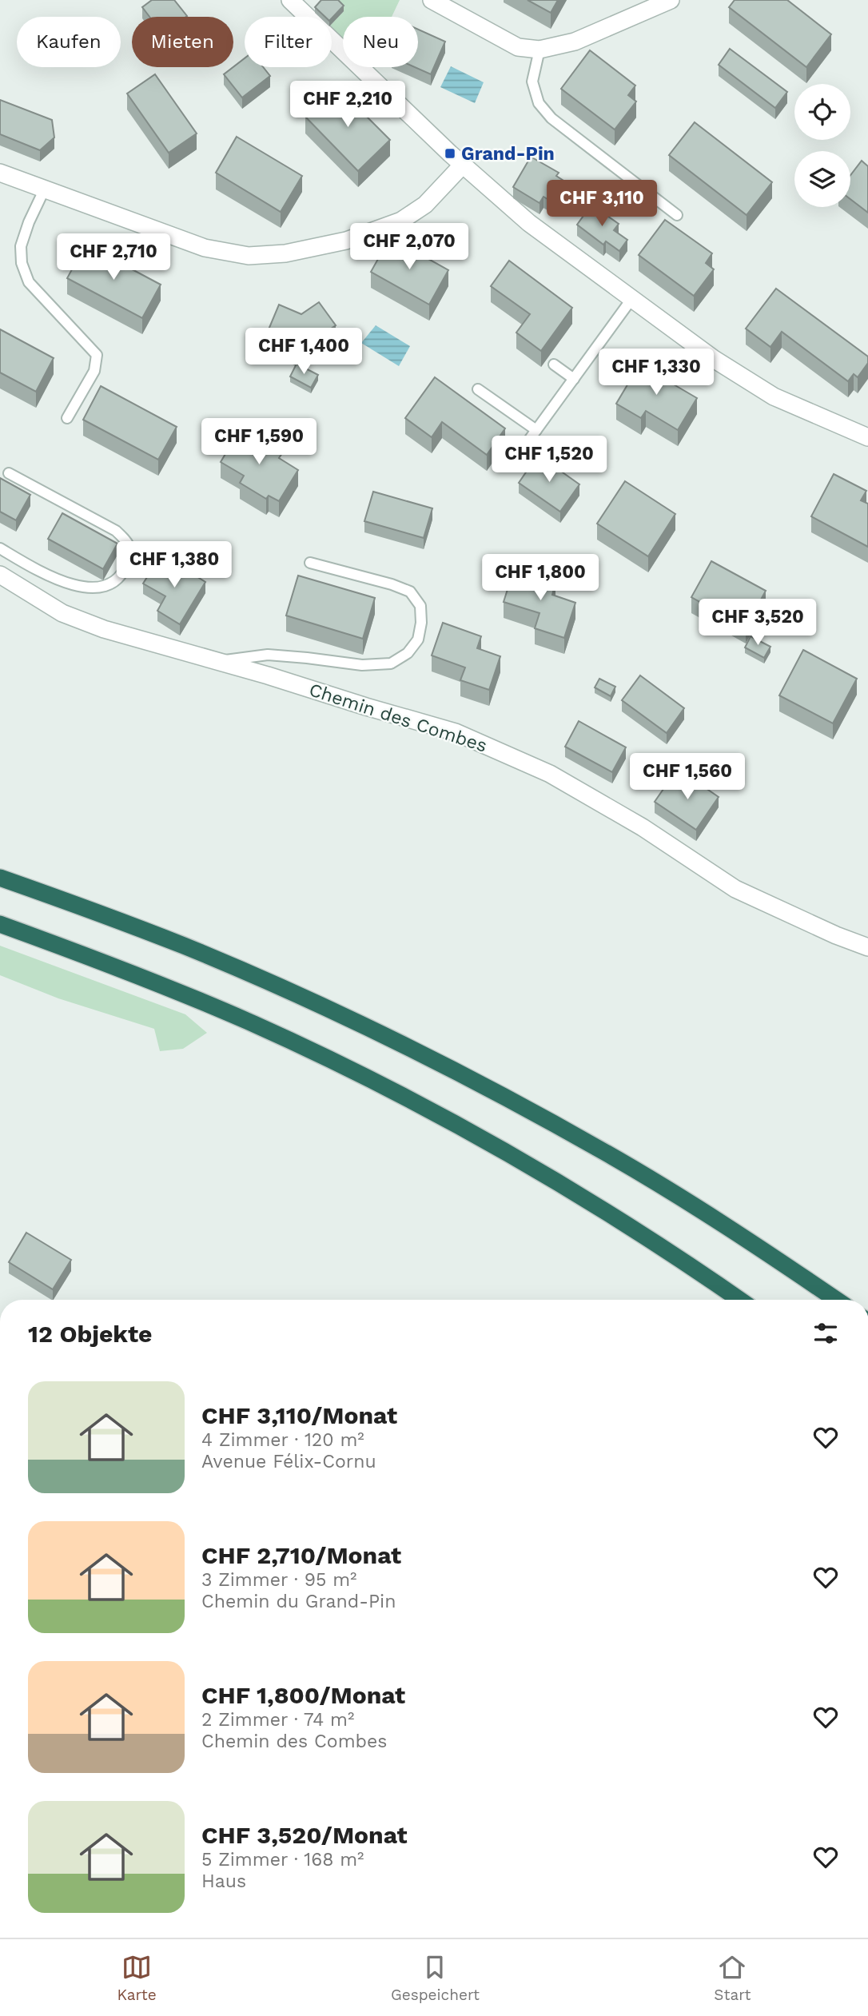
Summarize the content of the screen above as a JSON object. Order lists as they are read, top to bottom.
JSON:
{
  "streets": {
    "street": ["Chemin des Combes"]
  },
  "places": {
    "transit": ["Grand-Pin"]
  },
  "page": {
    "chip": [
      "Kaufen",
      "Mieten",
      "Filter",
      "Neu"
    ],
    "price": [
      "CHF 2,210",
      "CHF 3,110",
      "CHF 2,070",
      "CHF 2,710",
      "CHF 1,400",
      "CHF 1,330",
      "CHF 1,590",
      "CHF 1,520",
      "CHF 1,380",
      "CHF 1,800",
      "CHF 3,520",
      "CHF 1,560"
    ],
    "heading": "12 Objekte",
    "list": [
      {
        "name": "CHF 3,110/Monat",
        "note": "4 Zimmer · 120 m² · Avenue Félix-Cornu"
      },
      {
        "name": "CHF 2,710/Monat",
        "note": "3 Zimmer · 95 m² · Chemin du Grand-Pin"
      },
      {
        "name": "CHF 1,800/Monat",
        "note": "2 Zimmer · 74 m² · Chemin des Combes"
      },
      {
        "name": "CHF 3,520/Monat",
        "note": "5 Zimmer · 168 m² · Haus"
      }
    ],
    "tabs": ["Karte", "Gespeichert", "Start"]
  }
}
